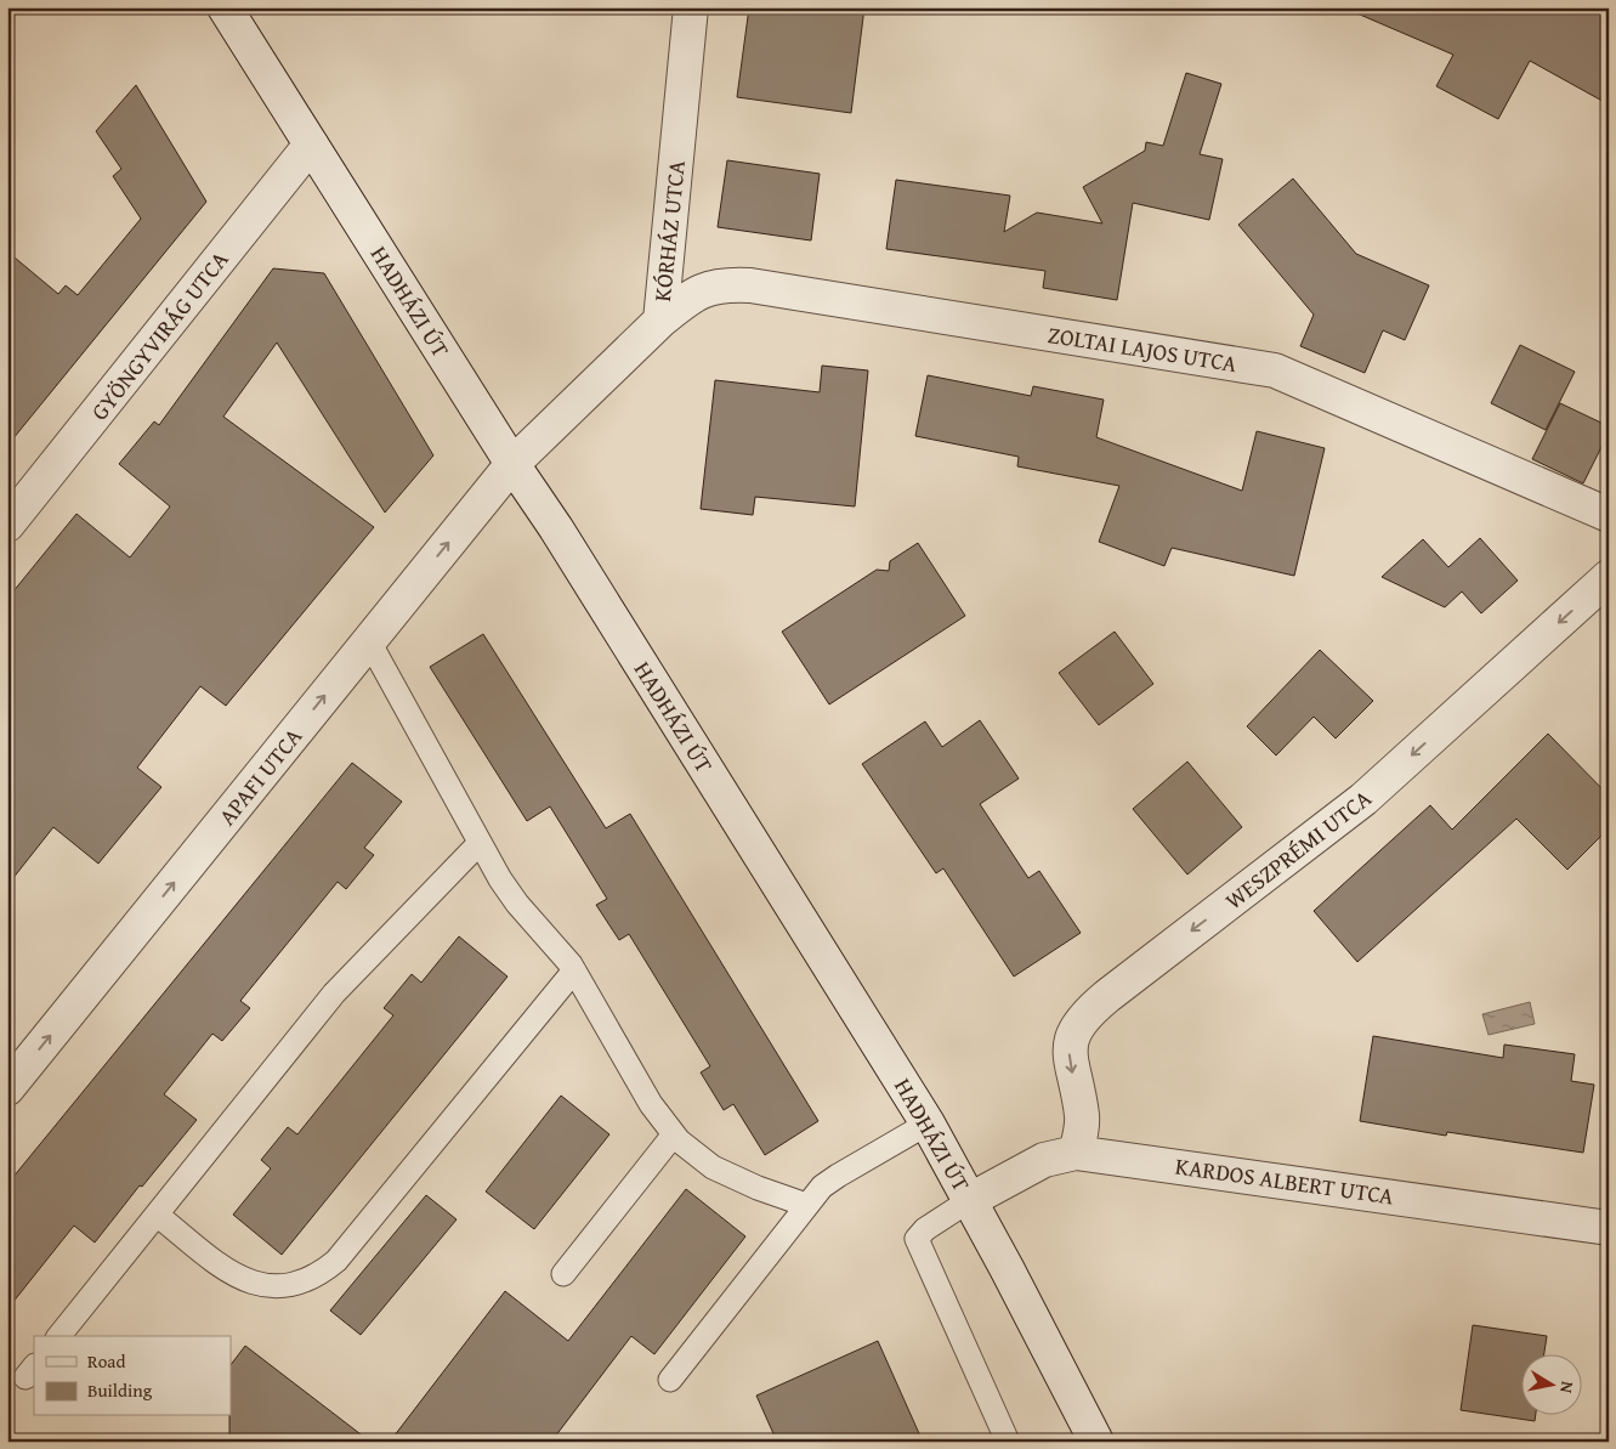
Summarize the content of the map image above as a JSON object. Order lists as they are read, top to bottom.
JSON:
{
  "streets": {
    "street": [
      "KÓRHÁZ UTCA",
      "HADHÁZI ÚT",
      "GYÖNGYVIRÁG UTCA",
      "ZOLTAI LAJOS UTCA",
      "APAFI UTCA",
      "WESZPRÉMI UTCA",
      "KARDOS ALBERT UTCA"
    ]
  },
  "crossings": [
    ["KÓRHÁZ UTCA", "HADHÁZI ÚT"],
    ["KÓRHÁZ UTCA", "ZOLTAI LAJOS UTCA"],
    ["KÓRHÁZ UTCA", "APAFI UTCA"],
    ["HADHÁZI ÚT", "GYÖNGYVIRÁG UTCA"],
    ["HADHÁZI ÚT", "APAFI UTCA"],
    ["HADHÁZI ÚT", "KARDOS ALBERT UTCA"],
    ["WESZPRÉMI UTCA", "KARDOS ALBERT UTCA"]
  ],
  "one_way": ["APAFI UTCA", "WESZPRÉMI UTCA"],
  "legend": ["Road", "Building"],
  "north": "right"
}
